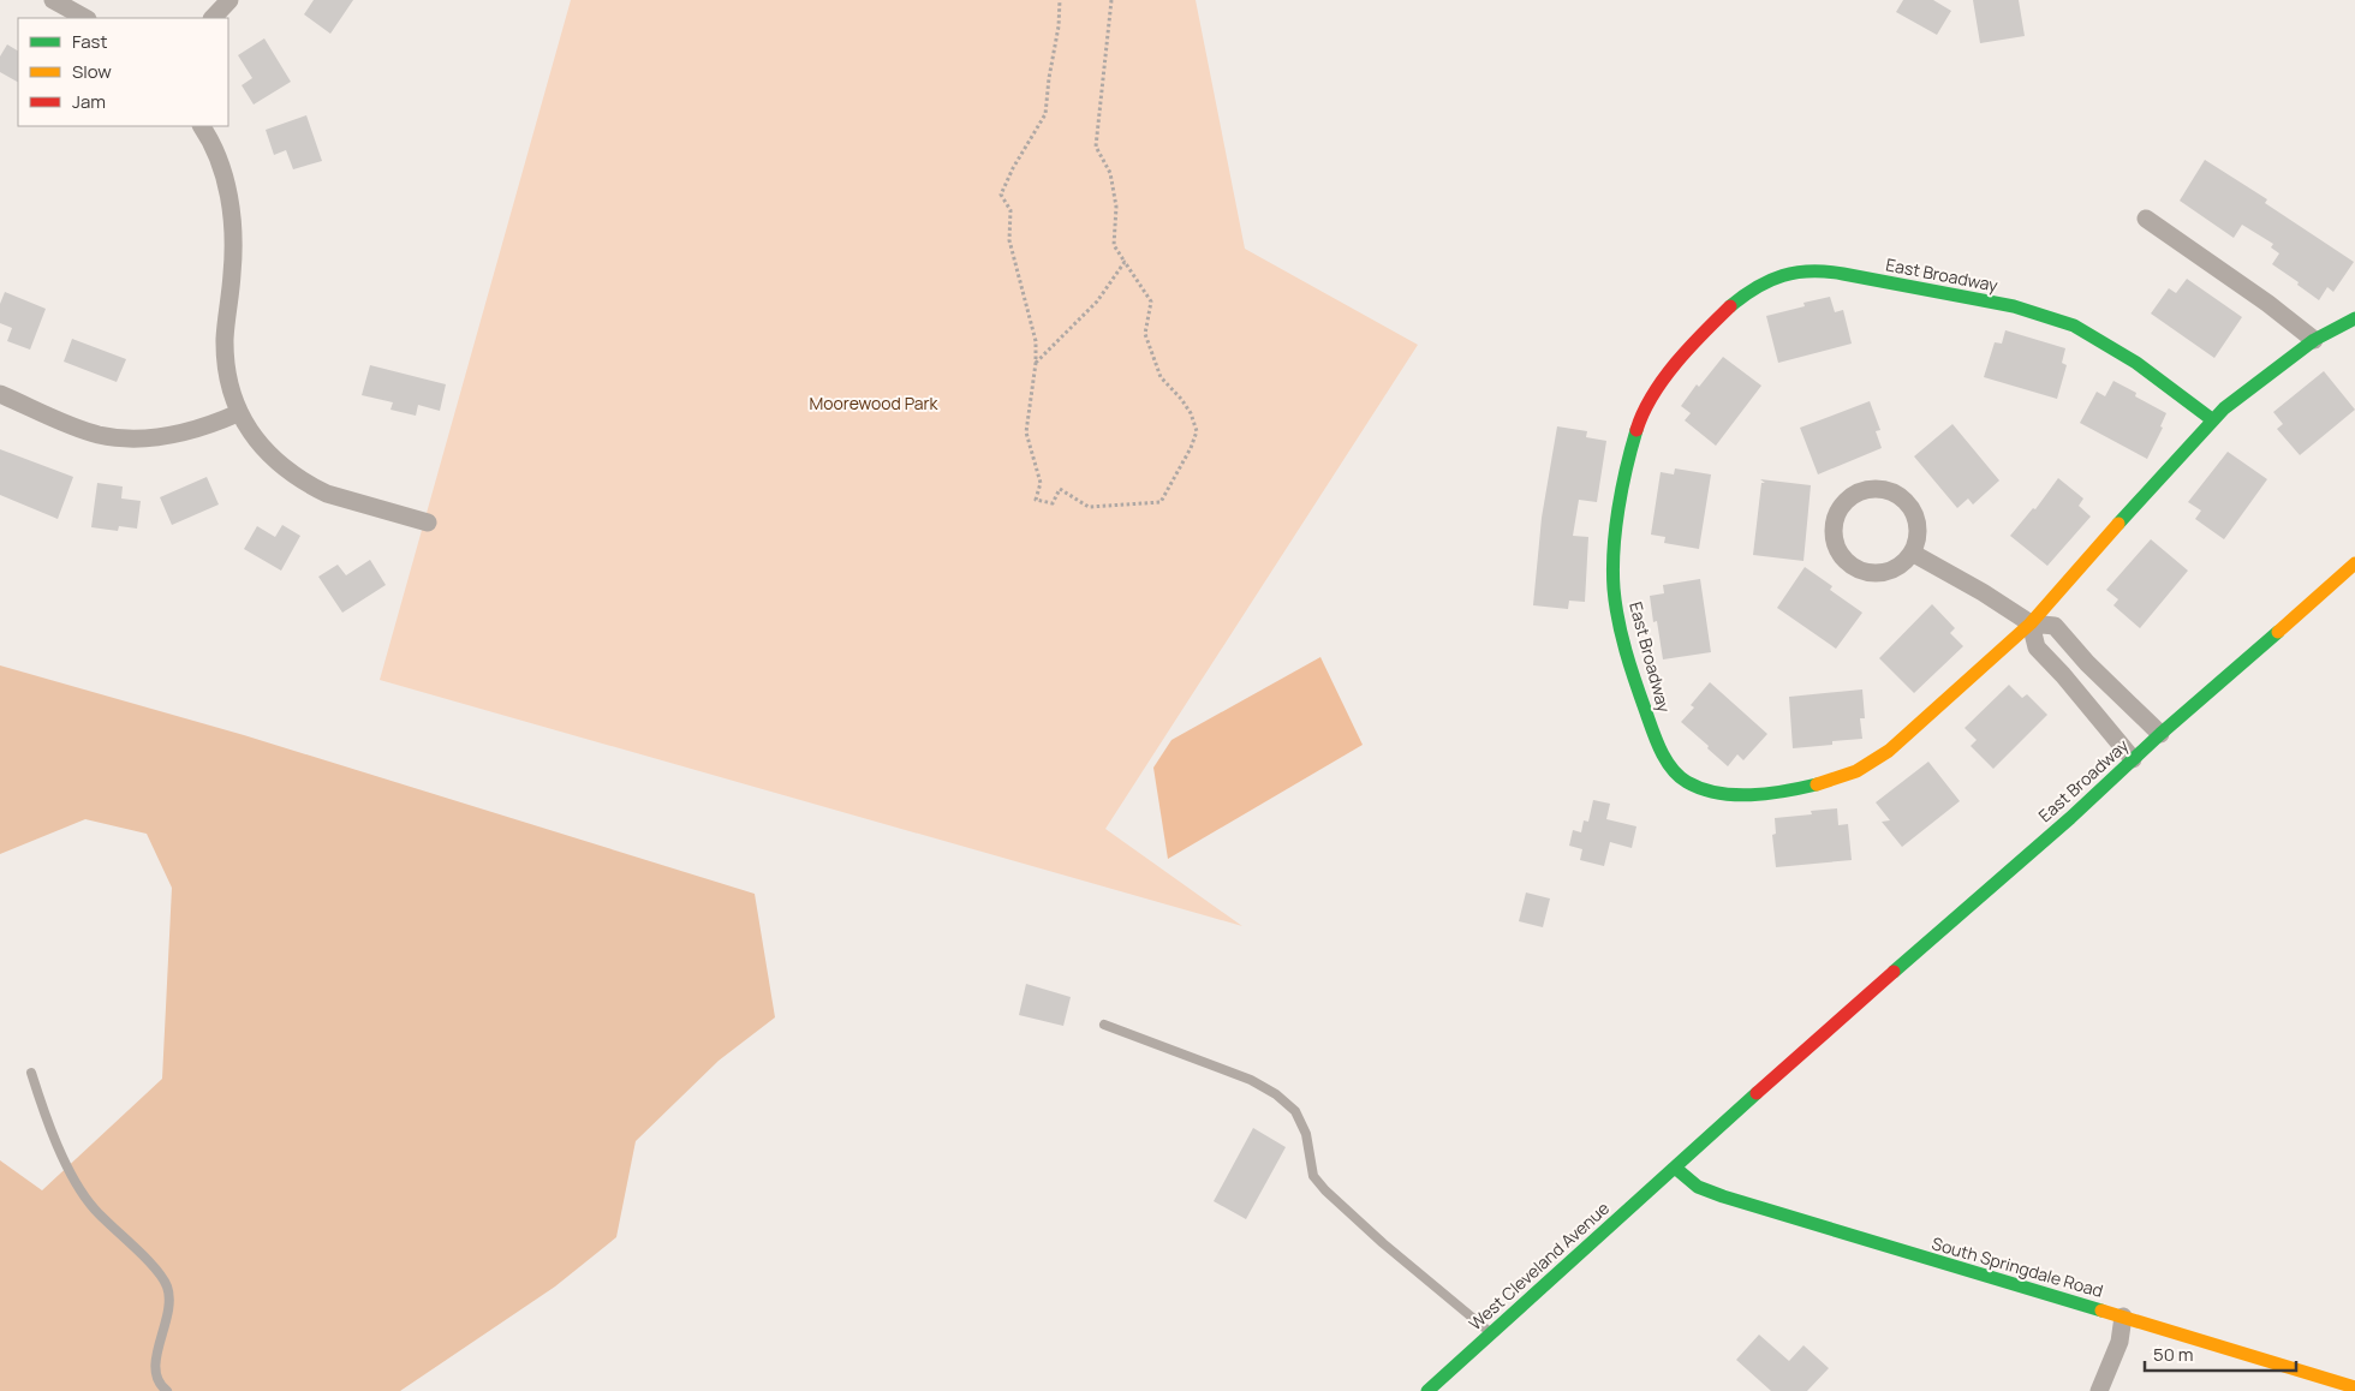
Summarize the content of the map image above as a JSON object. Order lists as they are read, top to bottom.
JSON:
{
  "streets": {
    "street": ["East Broadway", "West Cleveland Avenue", "South Springdale Road"]
  },
  "crossings": [
    ["East Broadway", "West Cleveland Avenue"],
    ["East Broadway", "South Springdale Road"],
    ["West Cleveland Avenue", "South Springdale Road"]
  ],
  "parks": ["Moorewood Park"],
  "legend": ["Fast", "Slow", "Jam"],
  "scale_bar": "50 m"
}
